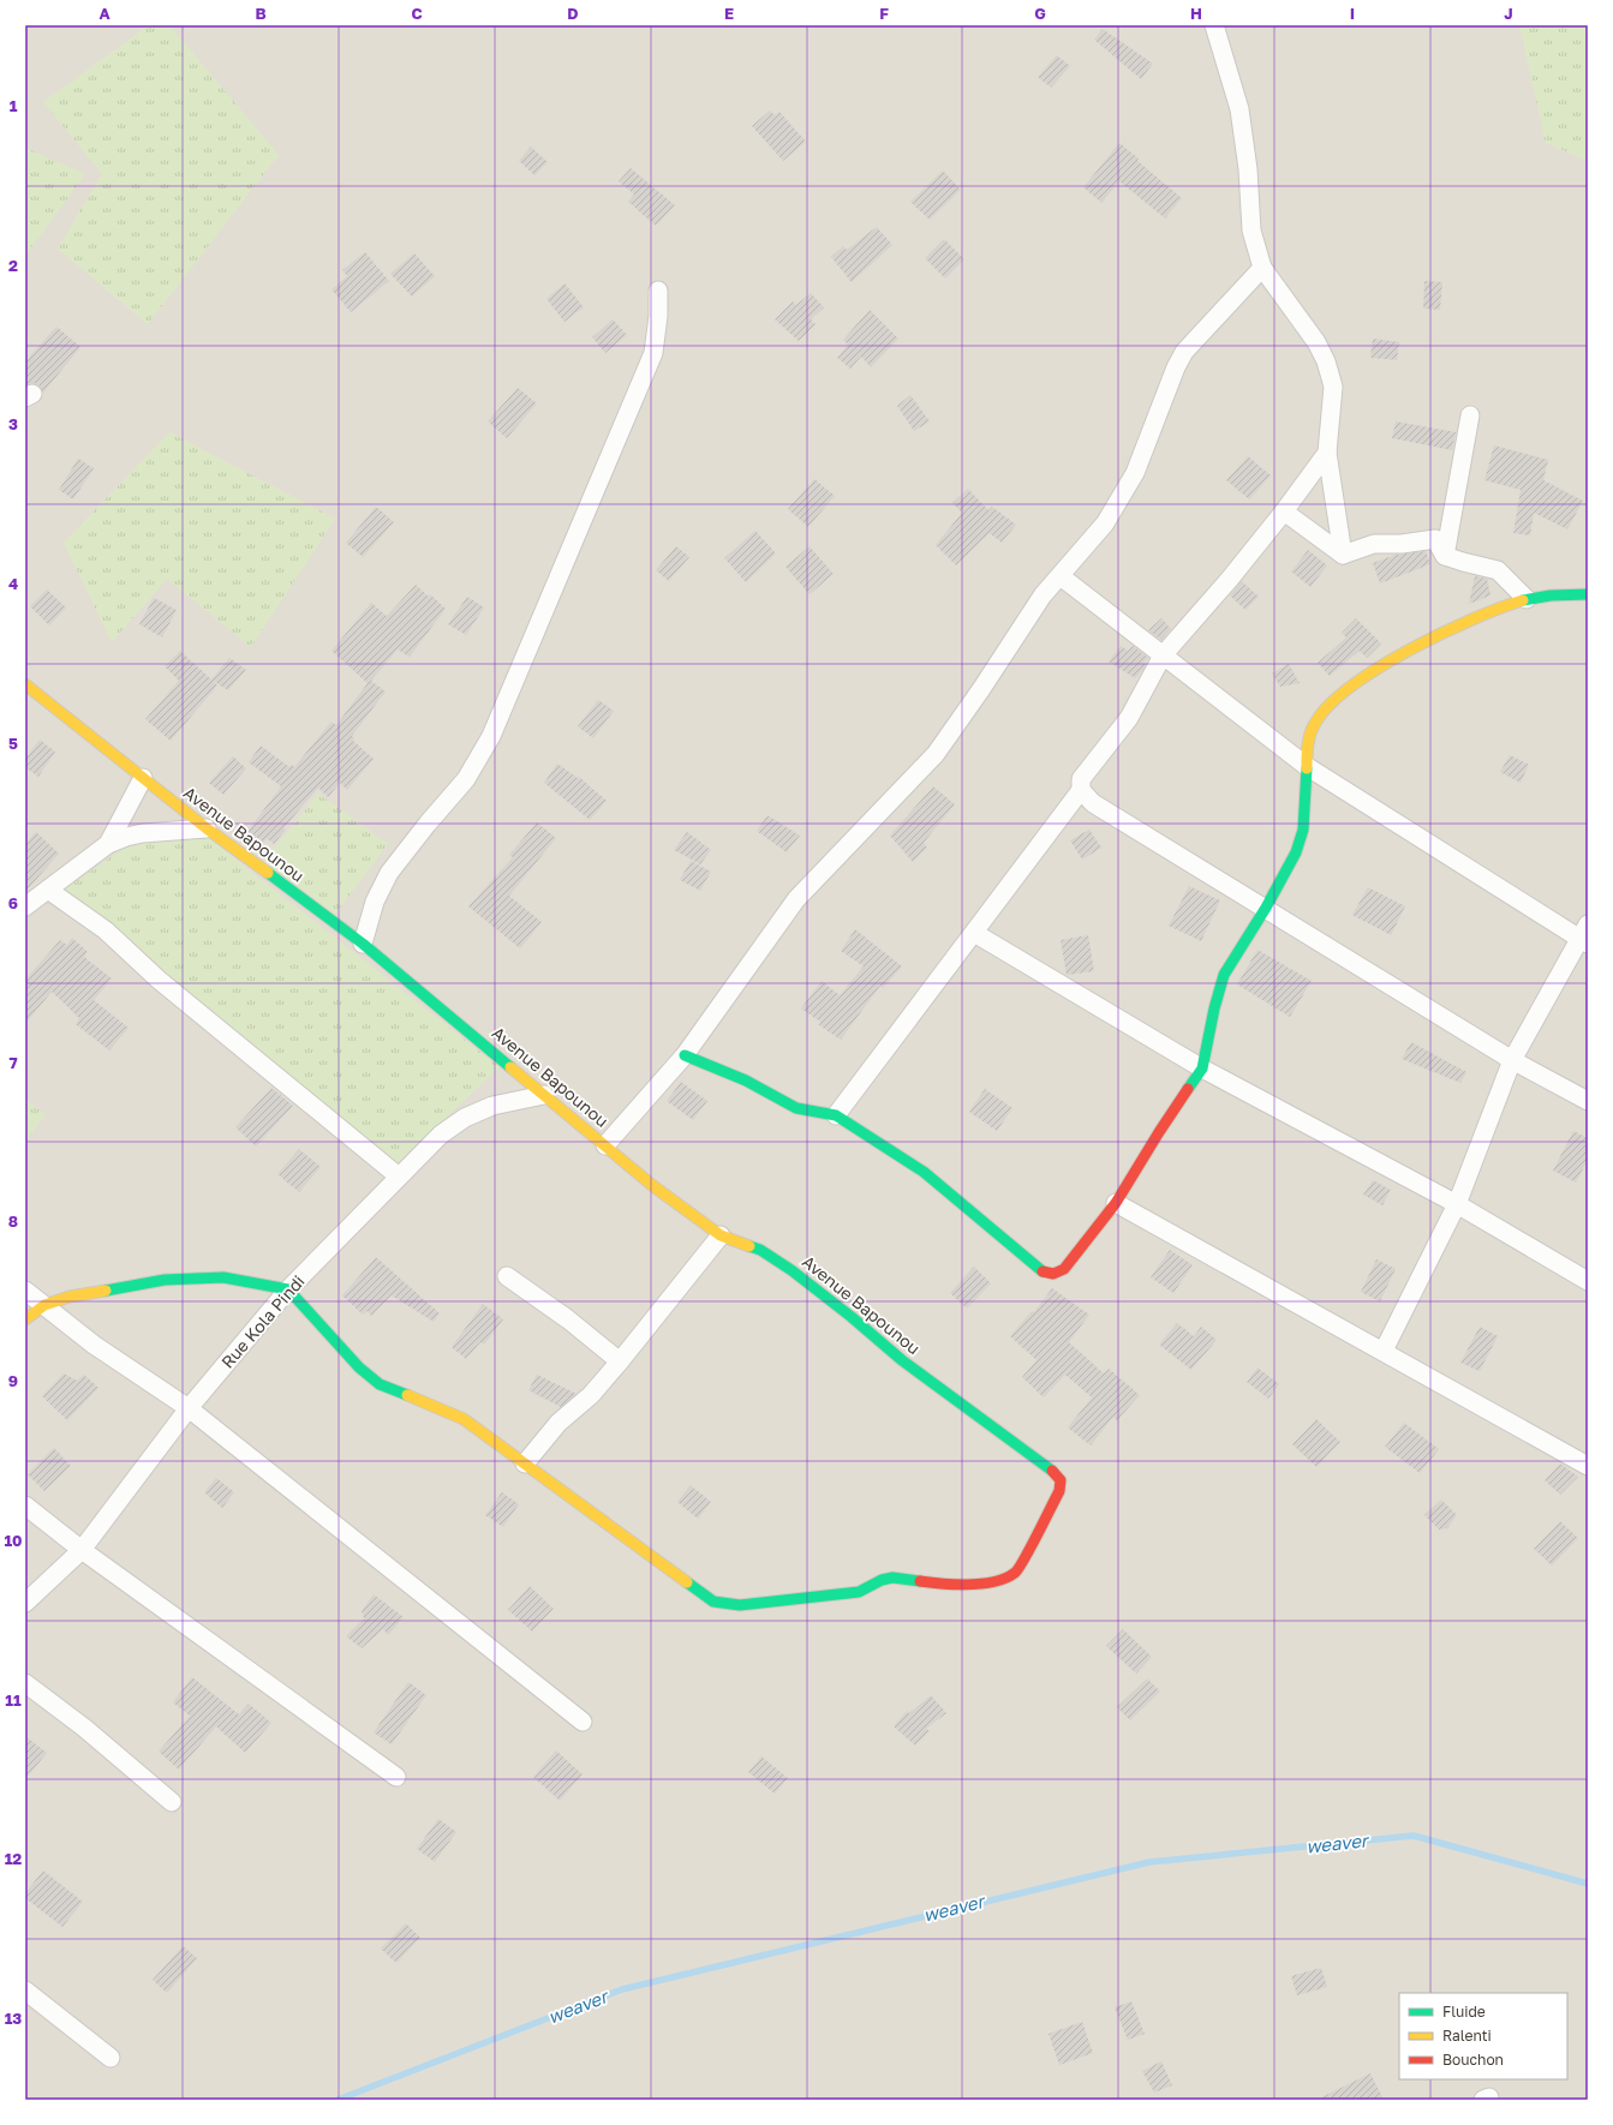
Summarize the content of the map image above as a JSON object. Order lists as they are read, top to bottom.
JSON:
{
  "streets": {
    "street": ["Avenue Bapounou", "Rue Kola Pindi"]
  },
  "crossings": [
    ["Avenue Bapounou", "Rue Kola Pindi"]
  ],
  "water": ["weaver"],
  "legend": ["Fluide", "Ralenti", "Bouchon"],
  "grid": {
    "columns": [
      "A",
      "B",
      "C",
      "D",
      "E",
      "F",
      "G",
      "H",
      "I",
      "J"
    ],
    "rows": [
      "1",
      "2",
      "3",
      "4",
      "5",
      "6",
      "7",
      "8",
      "9",
      "10",
      "11",
      "12",
      "13"
    ]
  }
}
